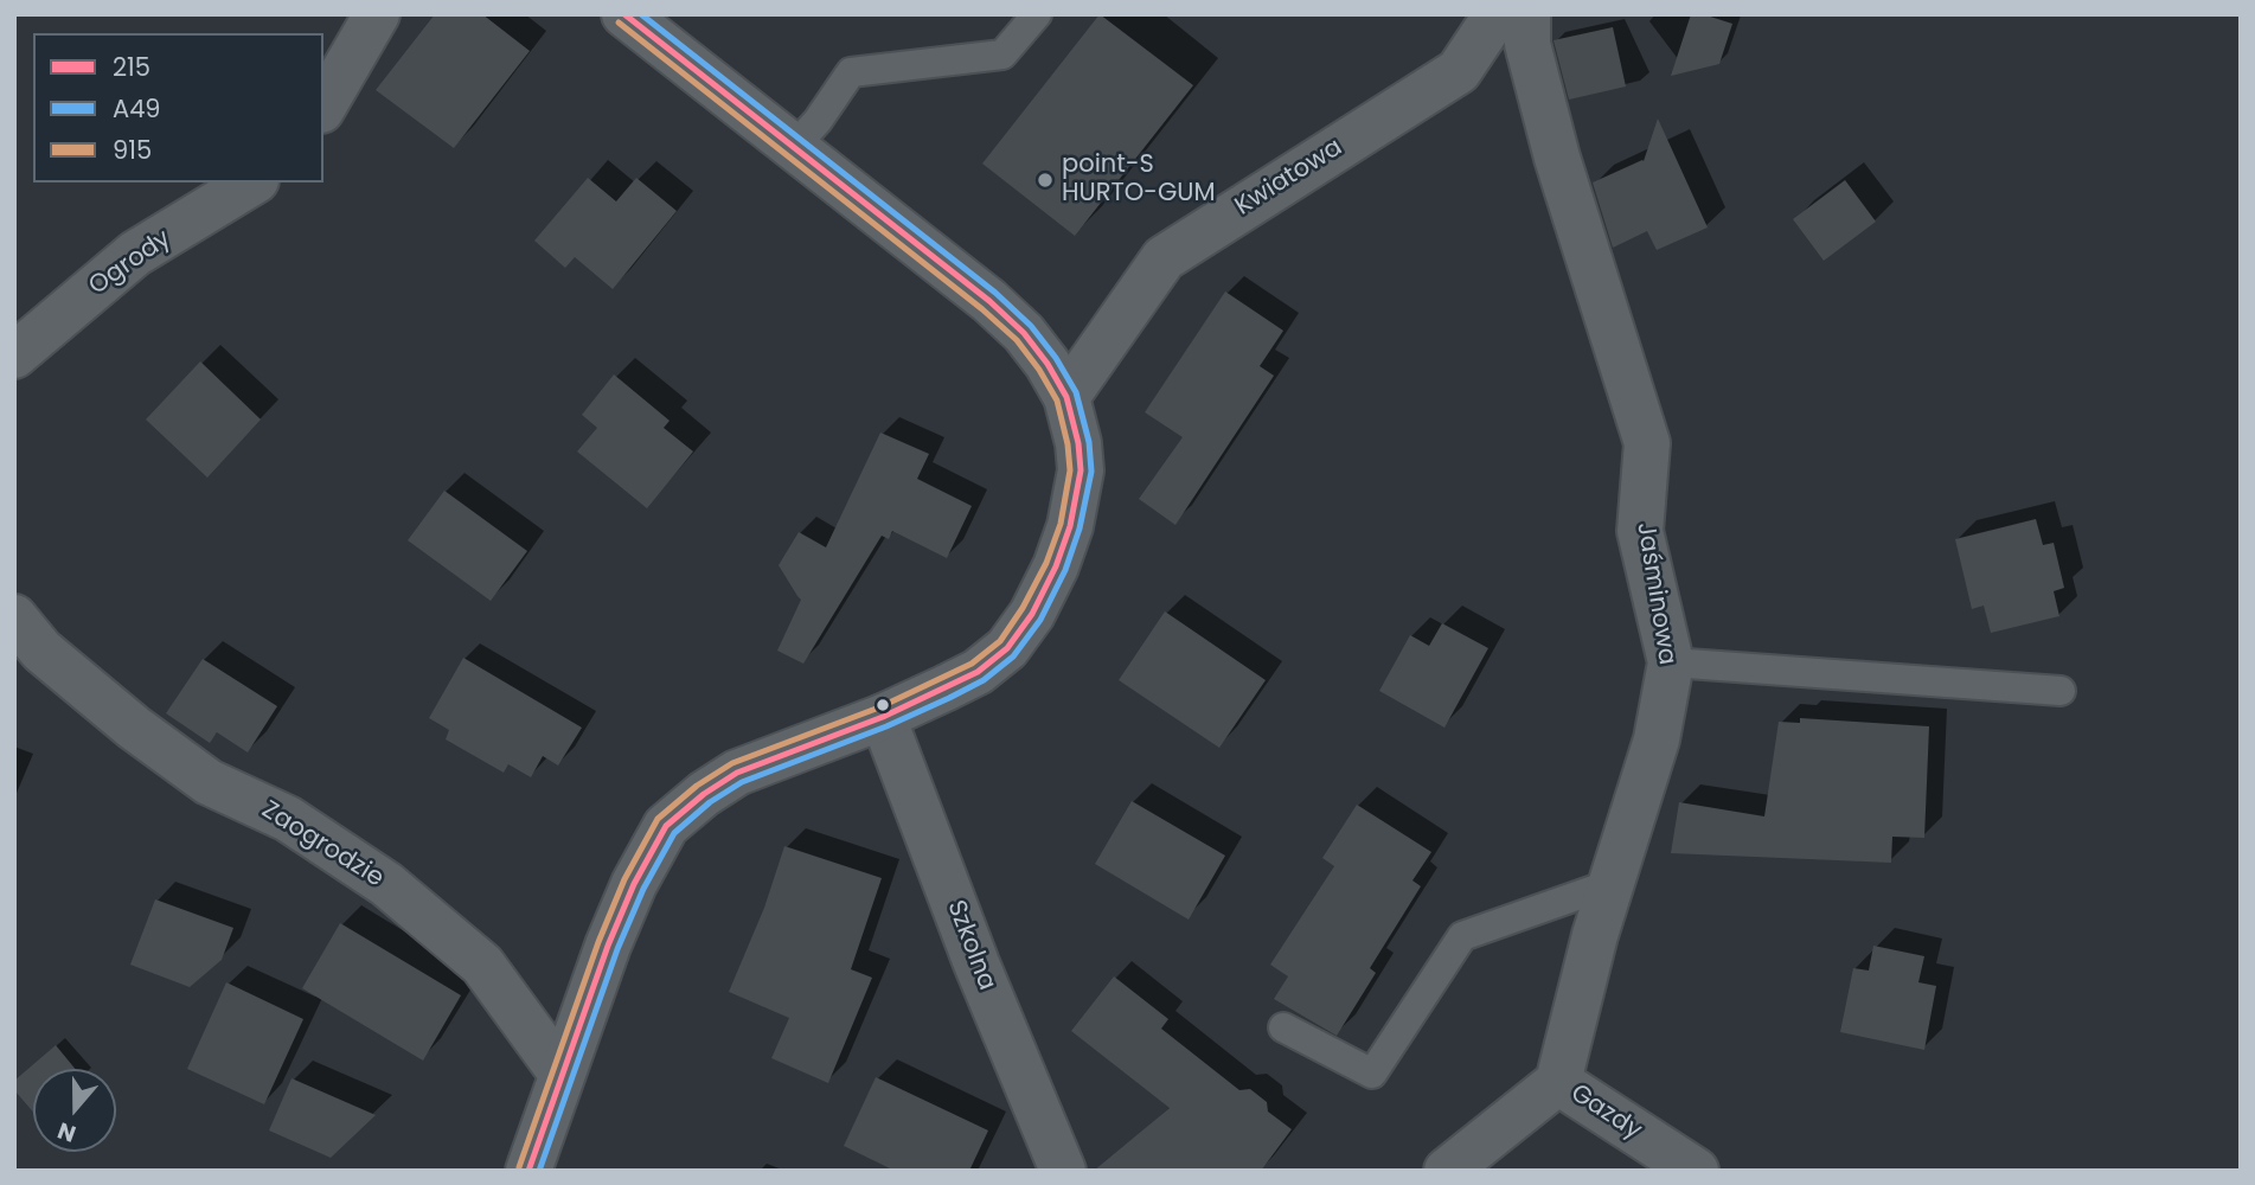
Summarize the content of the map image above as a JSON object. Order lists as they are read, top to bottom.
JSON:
{
  "streets": {
    "street": [
      "Kwiatowa",
      "Ogrody",
      "Jaśminowa",
      "Zaogrodzie",
      "Szkolna",
      "Gazdy"
    ]
  },
  "crossings": [
    ["Jaśminowa", "Gazdy"]
  ],
  "places": ["point-S HURTO-GUM"],
  "lines": ["transit line 215", "transit line A49", "transit line 915"],
  "legend": ["215", "A49", "915"],
  "north": "bottom"
}
